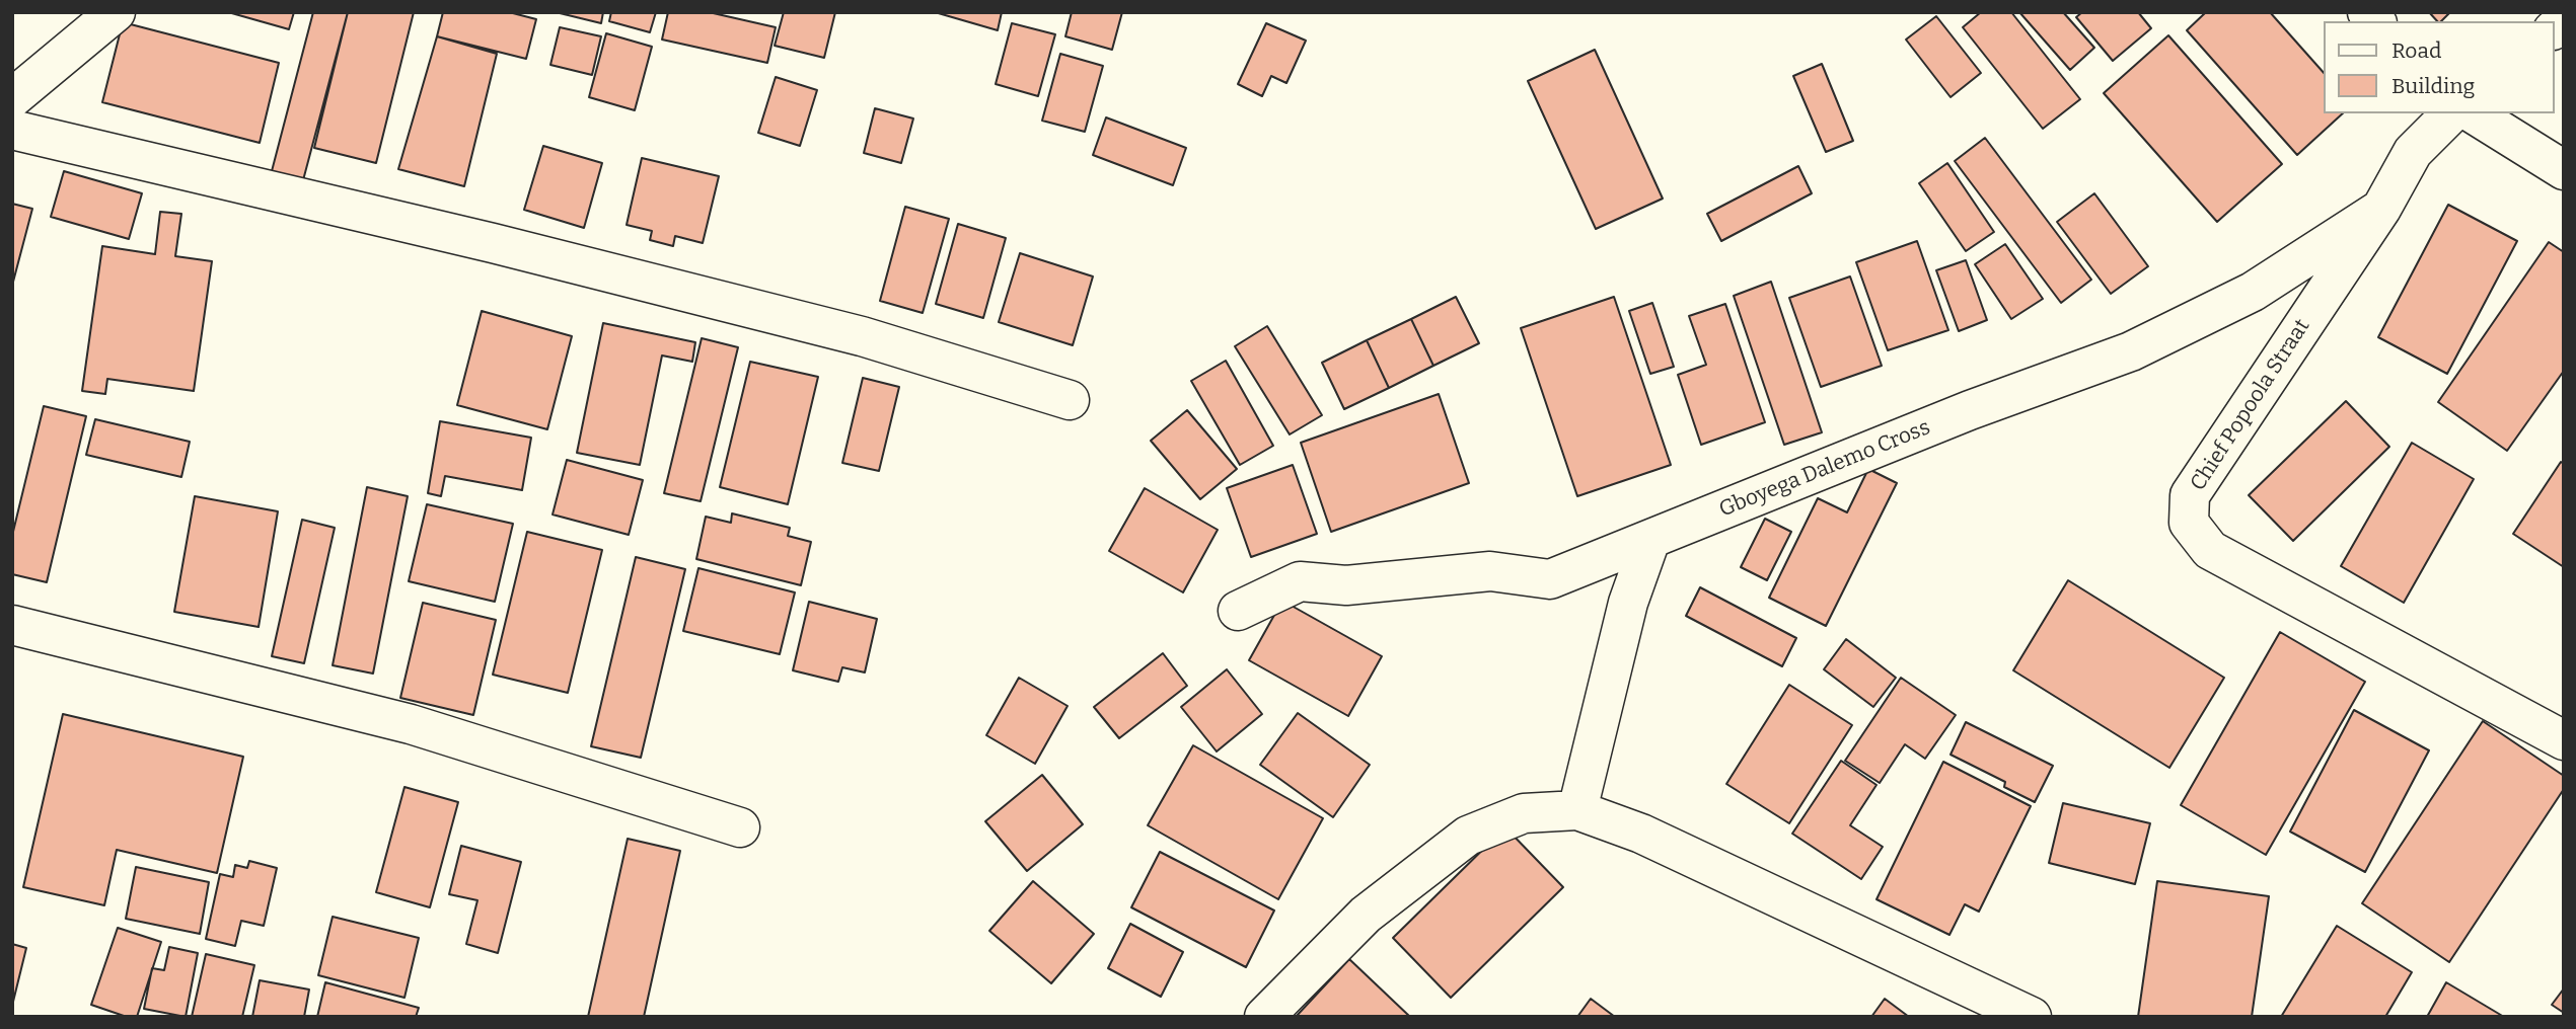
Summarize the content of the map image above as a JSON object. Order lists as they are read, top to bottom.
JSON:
{
  "streets": {
    "street": ["Chief Popoola Straat", "Gboyega Dalemo Cross"]
  },
  "crossings": [
    ["Chief Popoola Straat", "Gboyega Dalemo Cross"]
  ],
  "legend": ["Road", "Building"]
}
